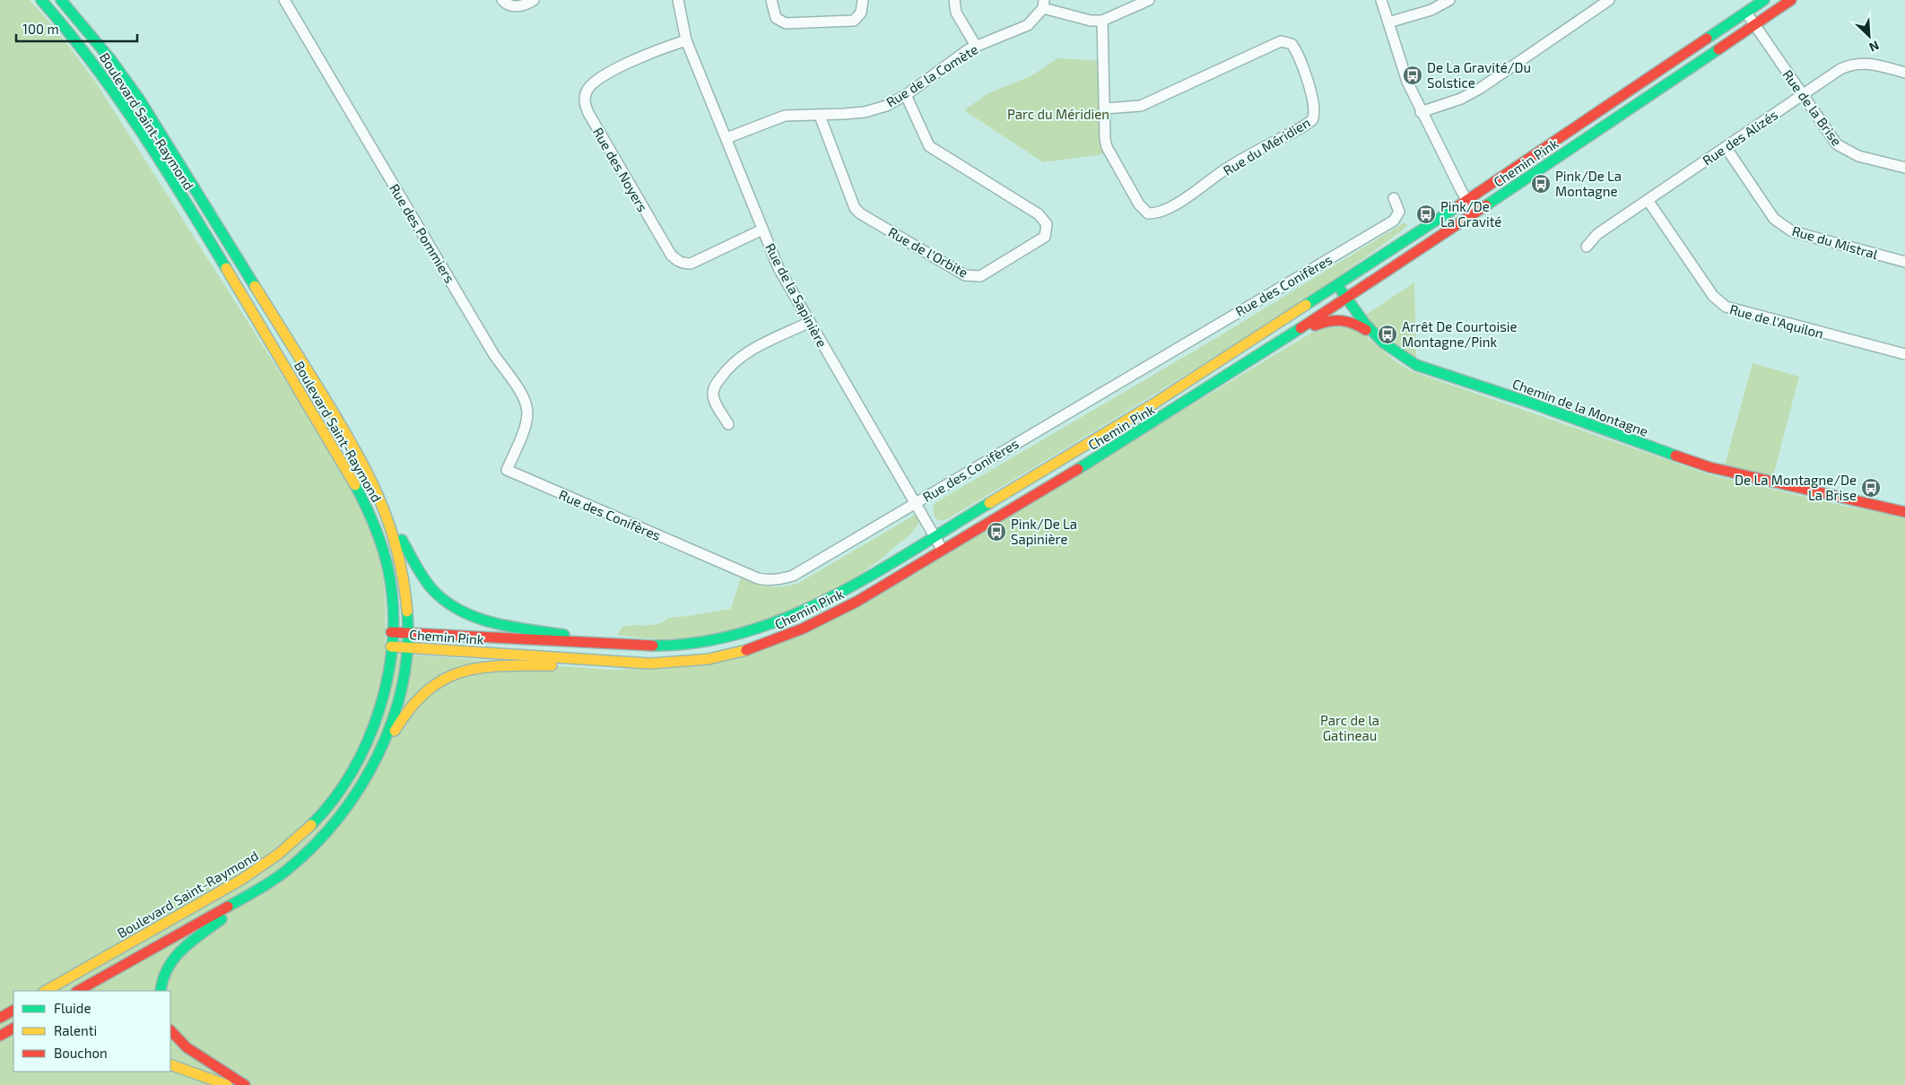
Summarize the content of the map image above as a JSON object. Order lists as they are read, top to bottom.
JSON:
{
  "streets": {
    "main road": ["Boulevard Saint-Raymond", "Chemin Pink", "Chemin de la Montagne"],
    "street": [
      "Rue de la Comète",
      "Rue de la Brise",
      "Rue des Alizés",
      "Rue du Méridien",
      "Rue des Noyers",
      "Rue des Pommiers",
      "Rue du Mistral",
      "Rue de l'Orbite",
      "Rue des Conifères",
      "Rue de la Sapinière",
      "Rue de l'Aquilon"
    ]
  },
  "crossings": [
    ["Rue de la Comète", "Rue de l'Orbite"],
    ["Rue de la Comète", "Rue de la Sapinière"],
    ["Rue de la Brise", "Rue des Alizés"],
    ["Rue de la Brise", "Chemin Pink"],
    ["Boulevard Saint-Raymond", "Chemin Pink"],
    ["Rue des Alizés", "Rue du Mistral"],
    ["Rue des Alizés", "Rue de l'Aquilon"],
    ["Chemin Pink", "Rue de la Sapinière"],
    ["Chemin Pink", "Chemin de la Montagne"],
    ["Rue des Noyers", "Rue de la Sapinière"],
    ["Rue des Pommiers", "Rue des Conifères"],
    ["Rue des Conifères", "Rue de la Sapinière"]
  ],
  "parks": ["Parc du Méridien", "Parc de la Gatineau"],
  "places": {
    "bus stop": [
      "De La Gravité/Du Solstice",
      "Pink/De La Montagne",
      "Pink/De La Gravité",
      "Arrêt De Courtoisie Montagne/Pink",
      "De La Montagne/De La Brise",
      "Pink/De La Sapinière"
    ]
  },
  "legend": ["Fluide", "Ralenti", "Bouchon"],
  "scale_bar": "100 m",
  "north": "bottom right"
}
